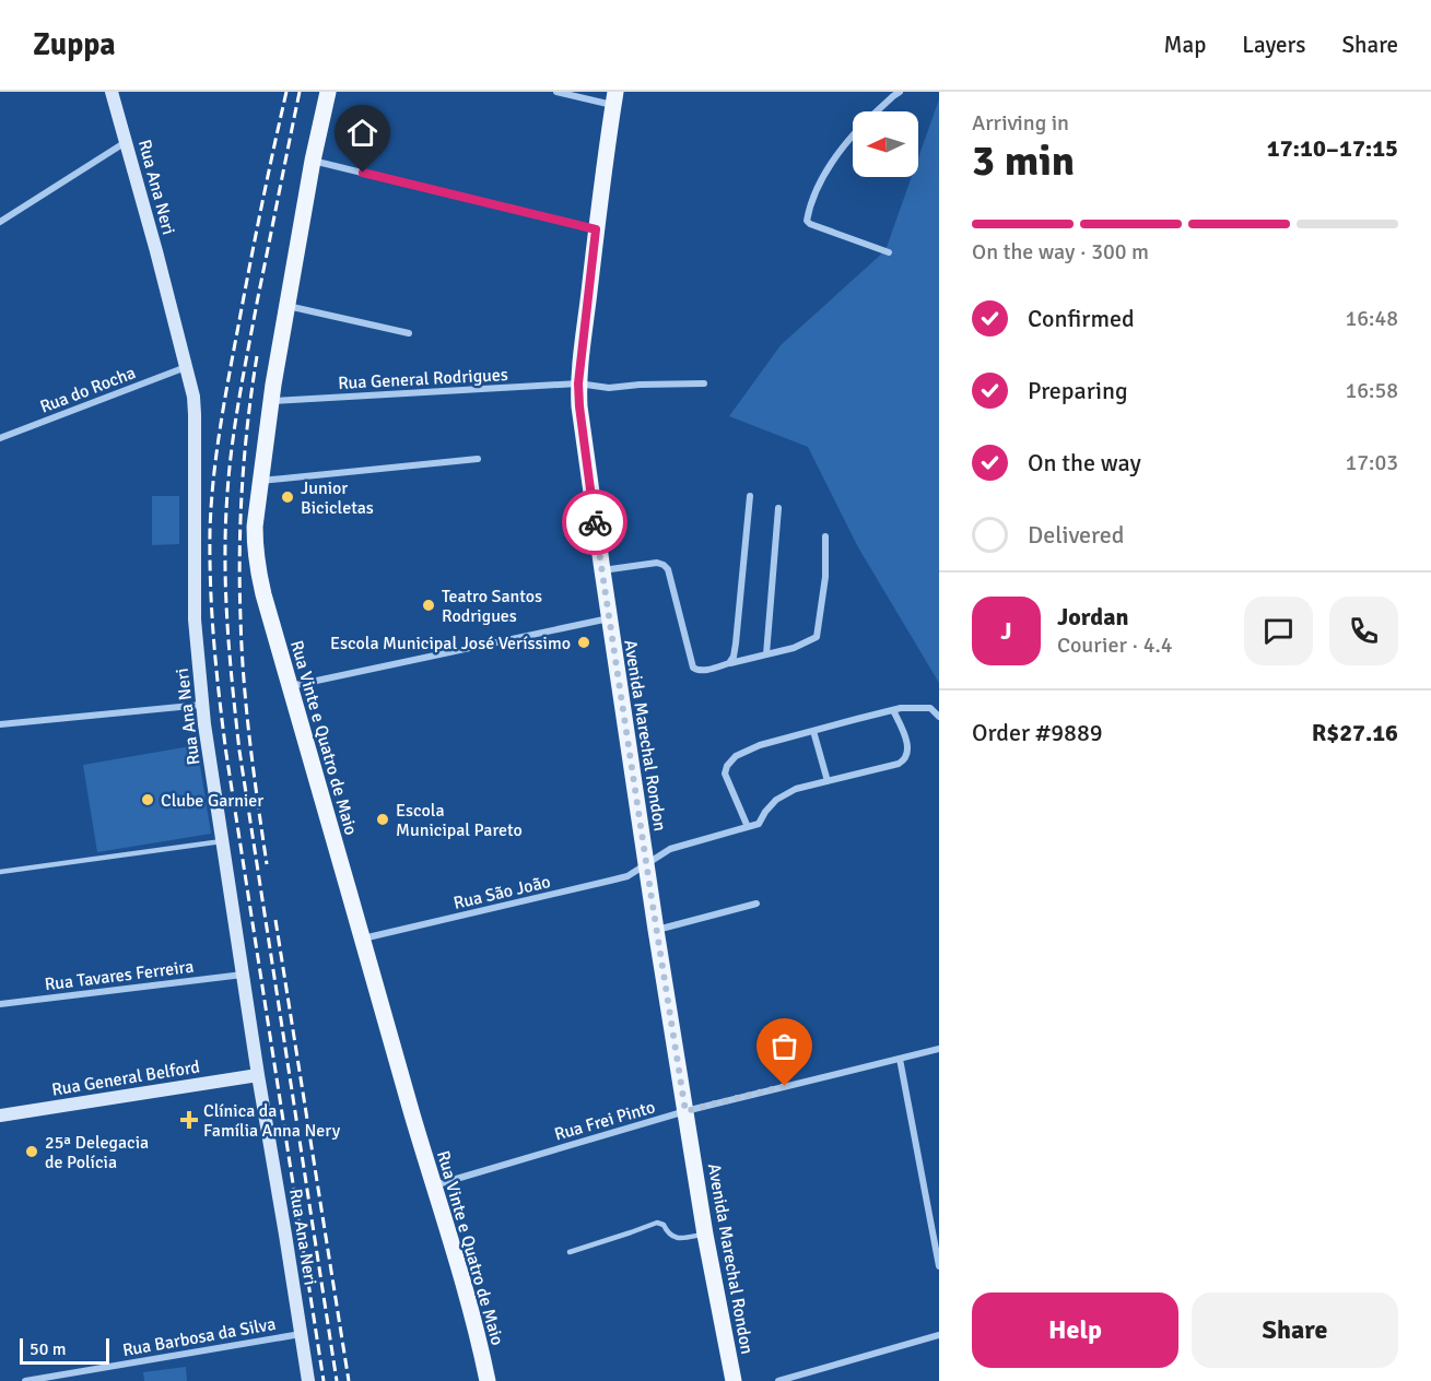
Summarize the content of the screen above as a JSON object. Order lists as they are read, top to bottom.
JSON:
{
  "streets": {
    "main road": [
      "Rua Ana Neri",
      "Avenida Marechal Rondon",
      "Rua Vinte e Quatro de Maio",
      "Rua General Belford"
    ],
    "street": [
      "Rua General Rodrigues",
      "Rua do Rocha",
      "Rua São João",
      "Rua Tavares Ferreira",
      "Rua Frei Pinto",
      "Rua Barbosa da Silva"
    ]
  },
  "crossings": [
    ["Rua Ana Neri", "Rua do Rocha"],
    ["Rua Ana Neri", "Rua Tavares Ferreira"],
    ["Rua Ana Neri", "Rua General Belford"],
    ["Rua Ana Neri", "Rua Barbosa da Silva"],
    ["Rua General Rodrigues", "Avenida Marechal Rondon"],
    ["Rua General Rodrigues", "Rua Vinte e Quatro de Maio"],
    ["Avenida Marechal Rondon", "Rua São João"],
    ["Avenida Marechal Rondon", "Rua Frei Pinto"],
    ["Rua Vinte e Quatro de Maio", "Rua São João"],
    ["Rua Vinte e Quatro de Maio", "Rua Frei Pinto"]
  ],
  "places": {
    "other": [
      "Junior Bicicletas",
      "Teatro Santos Rodrigues",
      "Escola Municipal José Veríssimo",
      "Clube Garnier",
      "Escola Municipal Pareto",
      "25ª Delegacia de Polícia"
    ],
    "health": ["Clínica da Família Anna Nery"]
  },
  "scale_bar": "50 m",
  "north": "left",
  "page": {
    "header": "Zuppa",
    "nav": ["Map", "Layers", "Share"],
    "heading": ["3 min", "Arriving in", "17:10–17:15"],
    "panel": [
      "Jordan",
      "Courier · 4.4",
      "Order #9889",
      "R$27.16"
    ],
    "bar": "On the way · 300 m",
    "list": [
      ["Confirmed", "16:48"],
      ["Preparing", "16:58"],
      ["On the way", "17:03"],
      "Delivered"
    ],
    "round": "J",
    "buttons": ["Help", "Share"],
    "scale": "50 m"
  }
}
